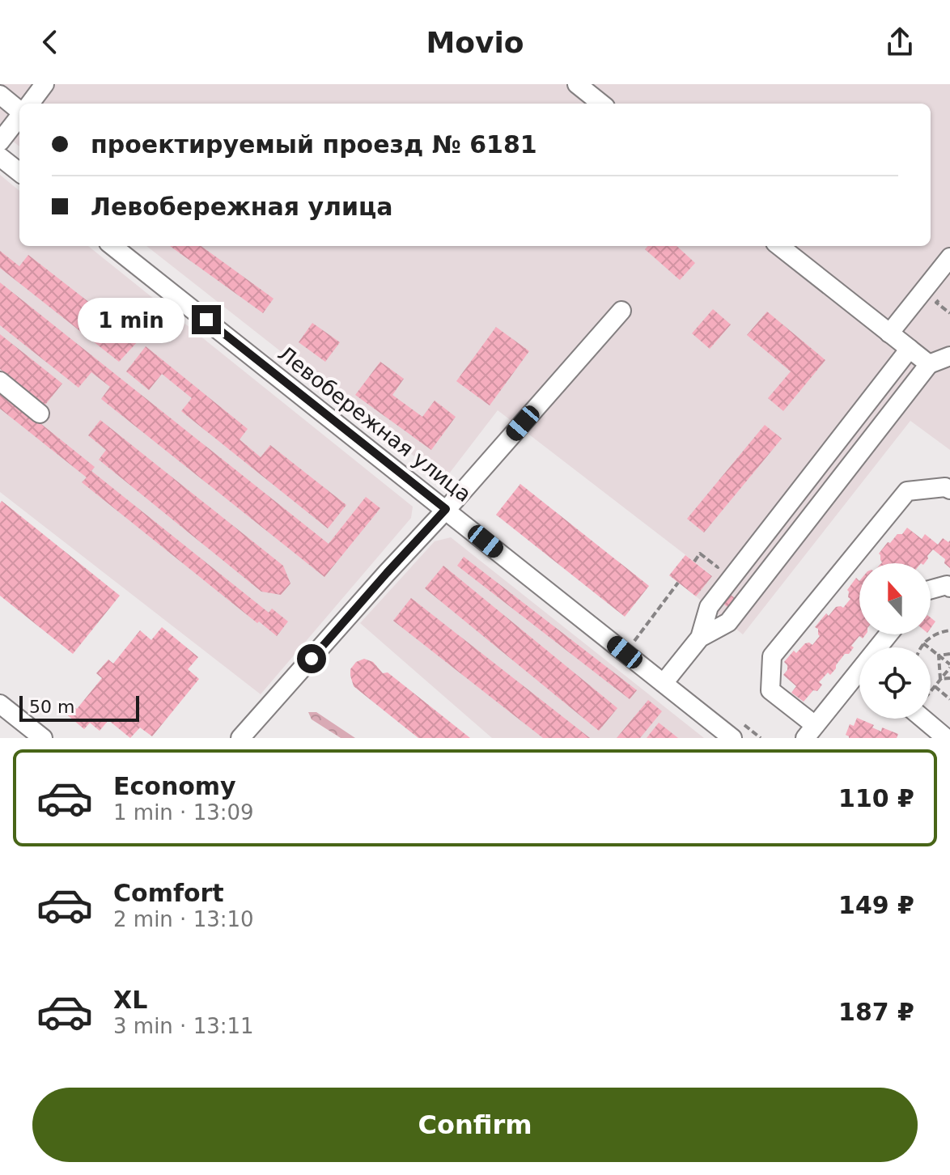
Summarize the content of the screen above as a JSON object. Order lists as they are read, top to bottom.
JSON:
{
  "streets": {
    "street": ["Левобережная улица"]
  },
  "scale_bar": "50 m",
  "north": "top",
  "page": {
    "header": "Movio",
    "banner": ["проектируемый проезд № 6181", "Левобережная улица"],
    "bubble": "1 min",
    "scale": "50 m",
    "list": [
      {
        "name": "Economy",
        "note": "1 min · 13:09",
        "value": "110 ₽"
      },
      {
        "name": "Comfort",
        "note": "2 min · 13:10",
        "value": "149 ₽"
      },
      {
        "name": "XL",
        "note": "3 min · 13:11",
        "value": "187 ₽"
      }
    ],
    "buttons": "Confirm"
  }
}
